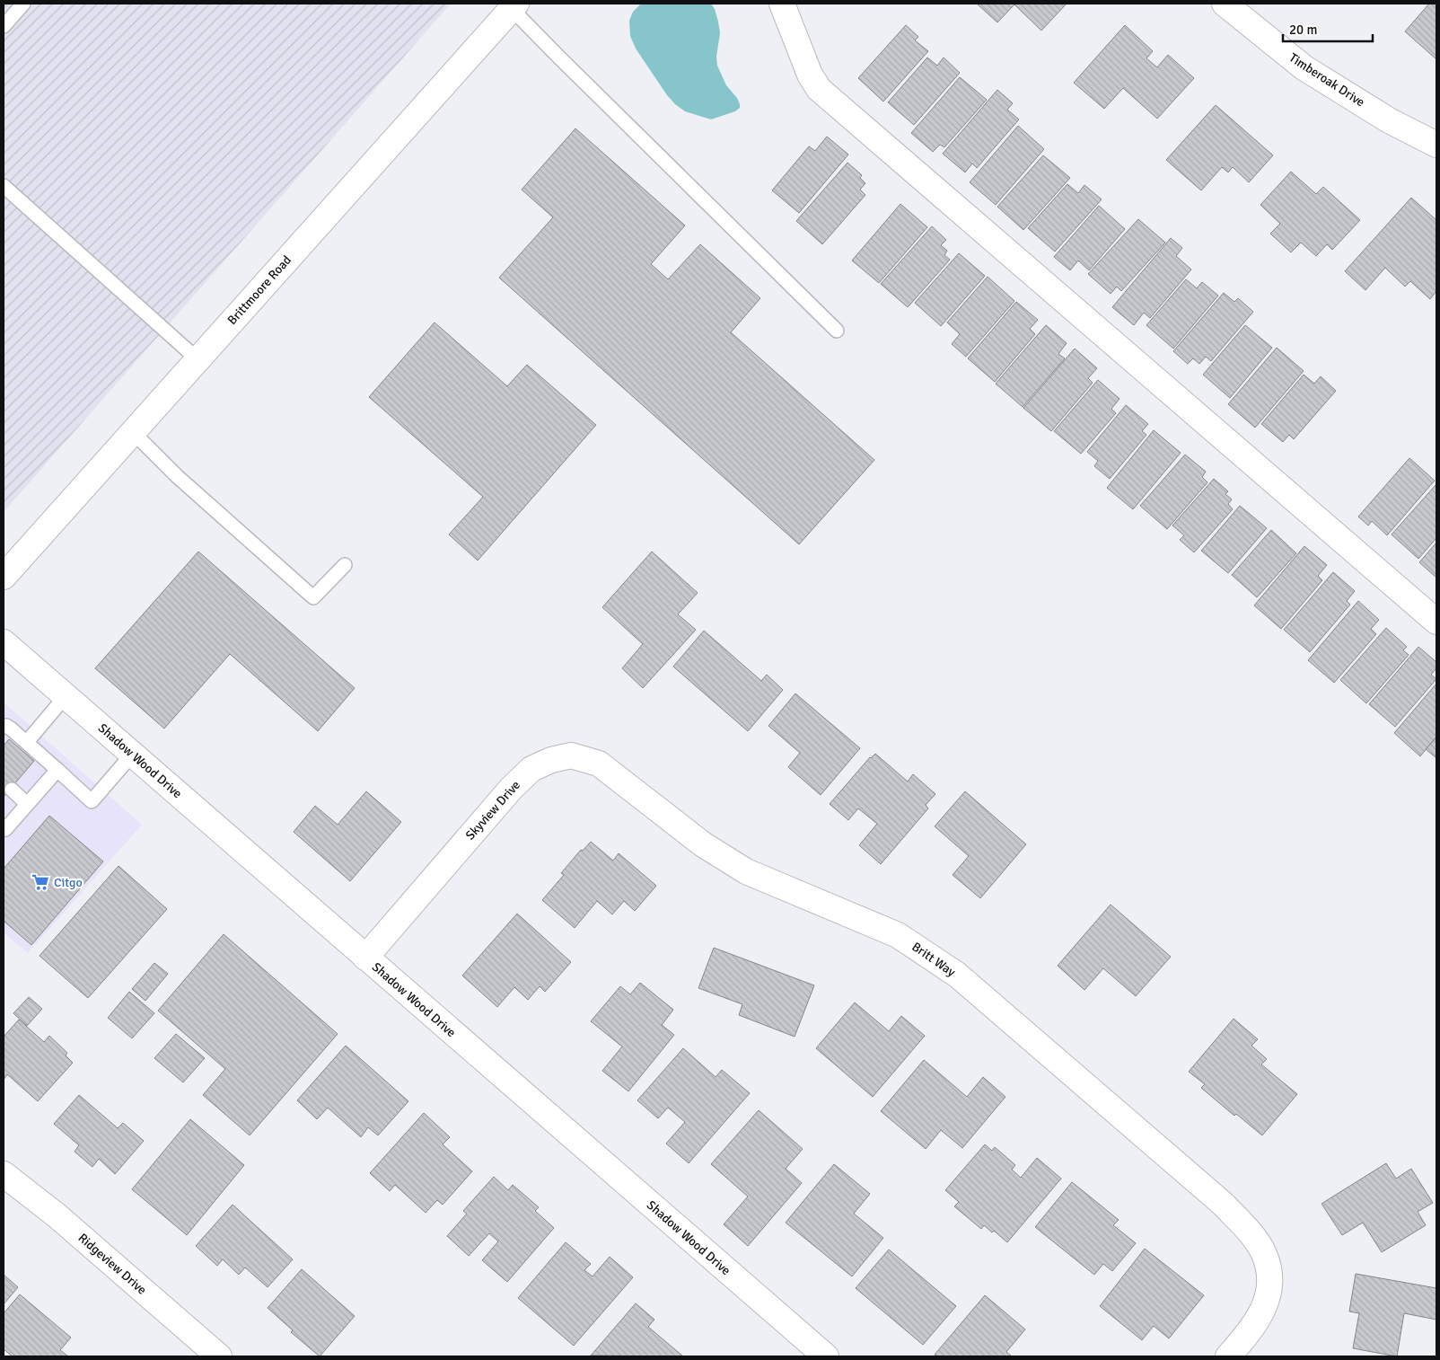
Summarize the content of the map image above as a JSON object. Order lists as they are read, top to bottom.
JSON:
{
  "streets": {
    "street": [
      "Timberoak Drive",
      "Brittmoore Road",
      "Shadow Wood Drive",
      "Skyview Drive",
      "Britt Way",
      "Ridgeview Drive"
    ]
  },
  "crossings": [
    ["Shadow Wood Drive", "Skyview Drive"],
    ["Skyview Drive", "Britt Way"]
  ],
  "places": {
    "supermarket": ["Citgo"]
  },
  "scale_bar": "20 m"
}
